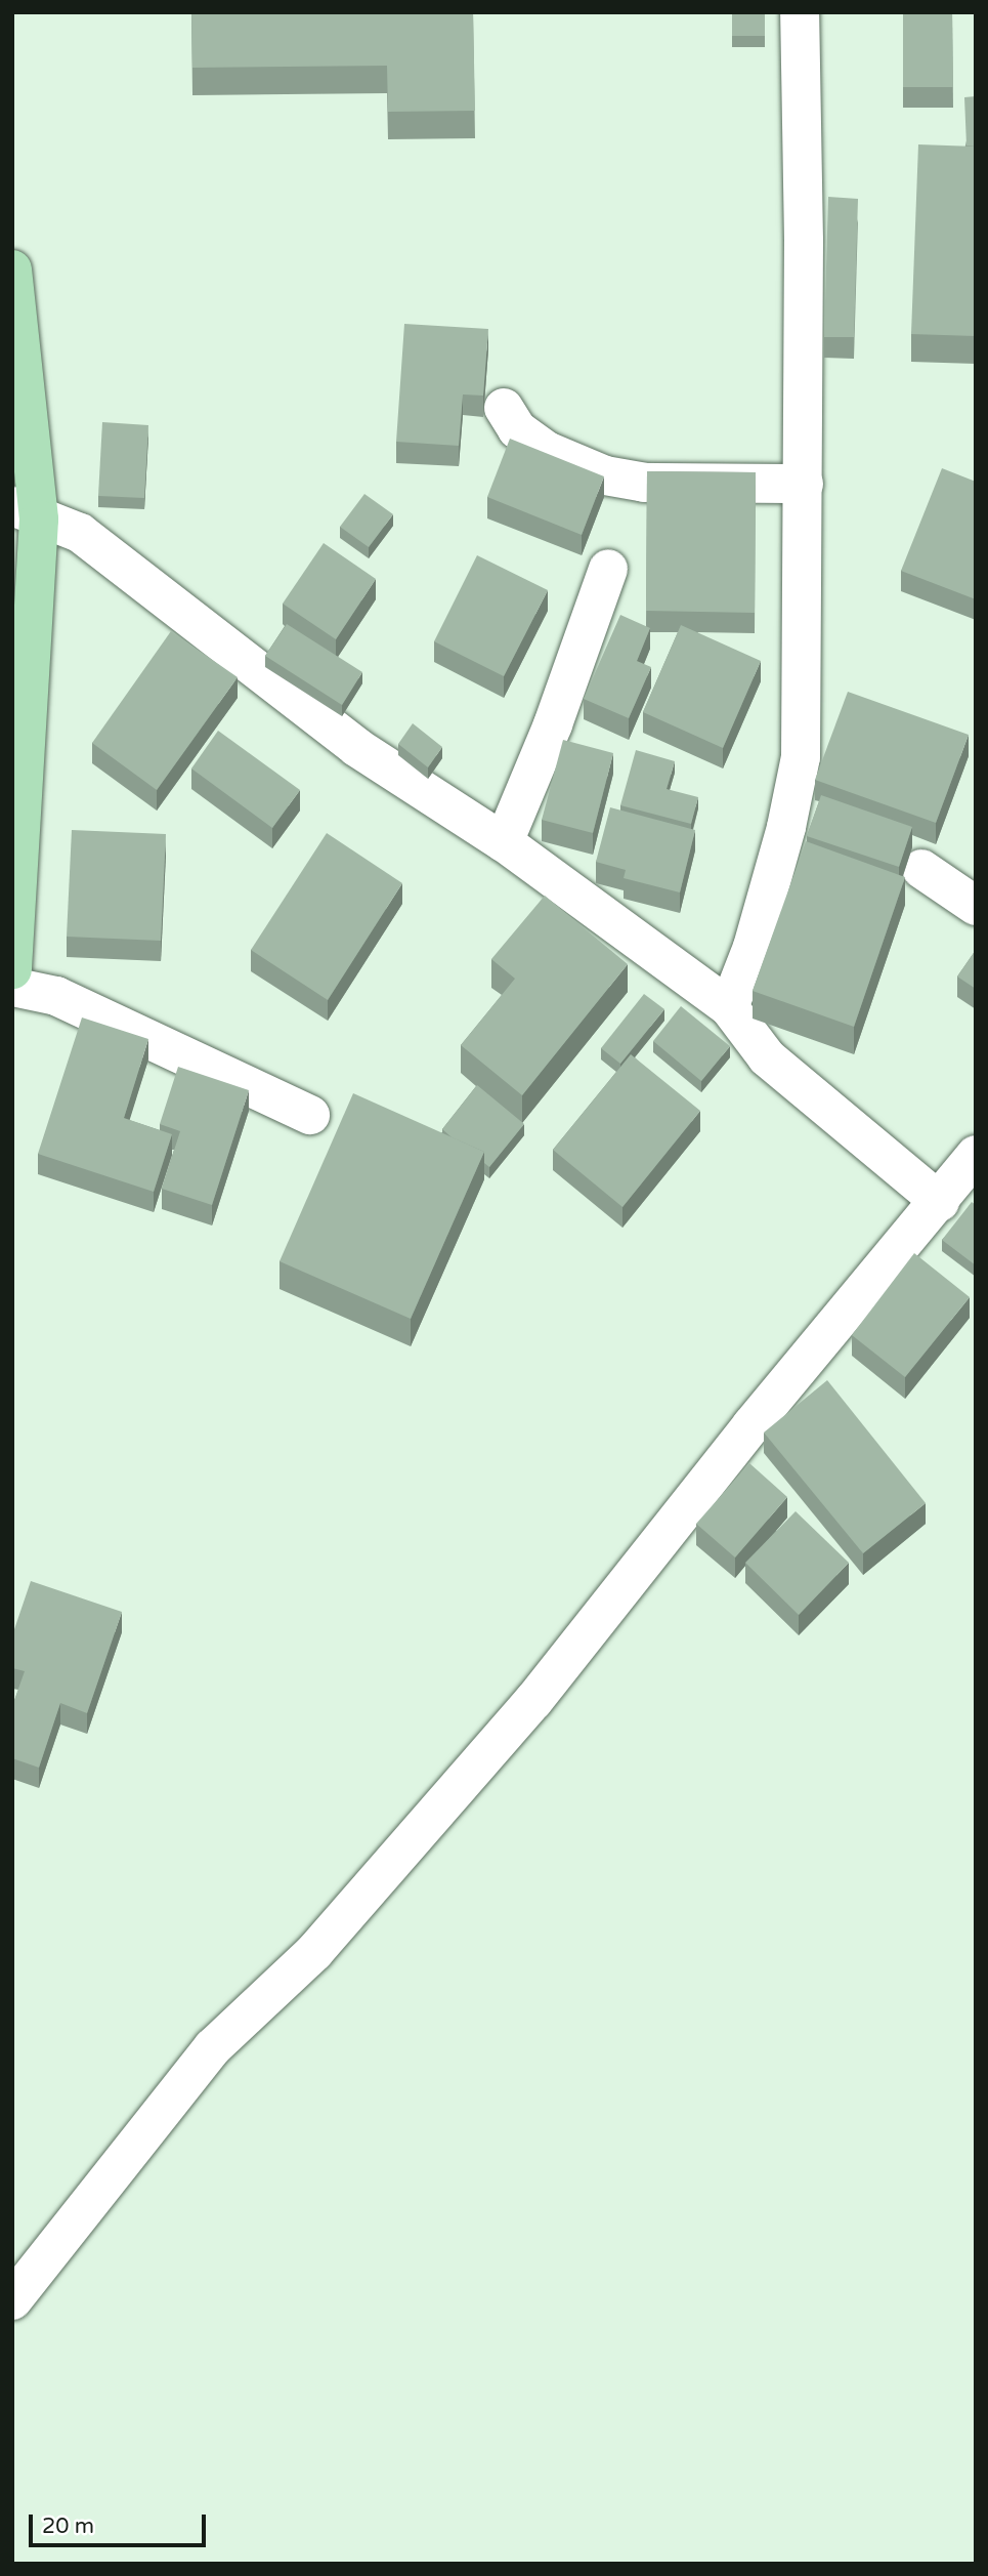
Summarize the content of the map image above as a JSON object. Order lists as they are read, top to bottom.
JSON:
{
  "scale_bar": "20 m"
}
